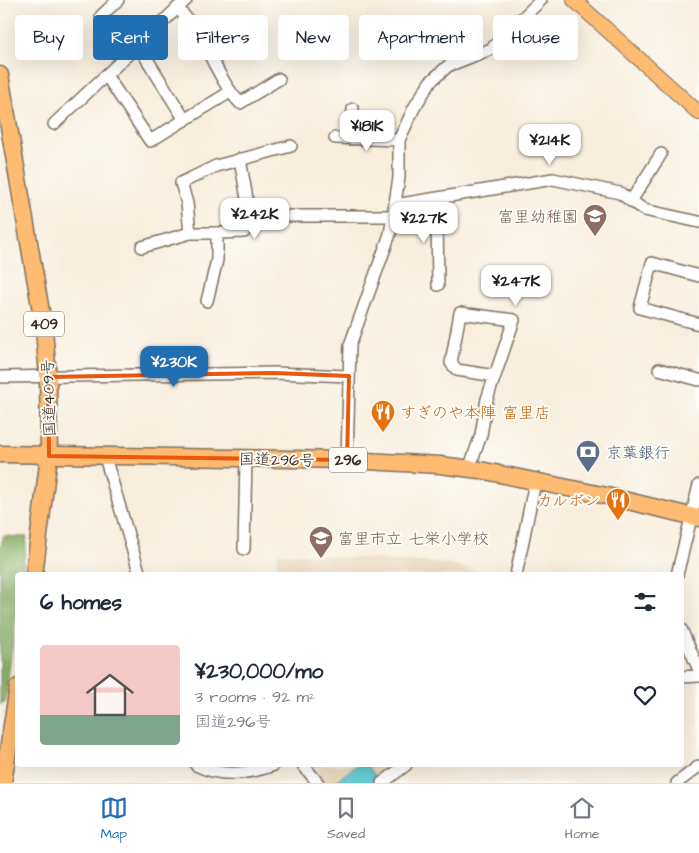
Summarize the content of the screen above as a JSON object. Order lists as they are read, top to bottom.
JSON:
{
  "streets": {
    "highway": [
      "409",
      "国道409号",
      "国道296号",
      "296"
    ]
  },
  "crossings": [
    ["国道409号", "国道296号"]
  ],
  "places": {
    "school or university": ["富里幼稚園", "富里市立 七栄小学校"],
    "restaurant": ["すぎのや本陣 富里店", "カルボン"],
    "bank": ["京葉銀行"]
  },
  "page": {
    "chip": [
      "Buy",
      "Rent",
      "Filters",
      "New",
      "Apartment",
      "House"
    ],
    "price": [
      "¥181K",
      "¥214K",
      "¥242K",
      "¥227K",
      "¥247K",
      "¥230K"
    ],
    "heading": "6 homes",
    "list": [
      {
        "name": "¥230,000/mo",
        "note": "3 rooms · 92 m² · 国道296号"
      }
    ],
    "tabs": ["Map", "Saved", "Home"]
  }
}
